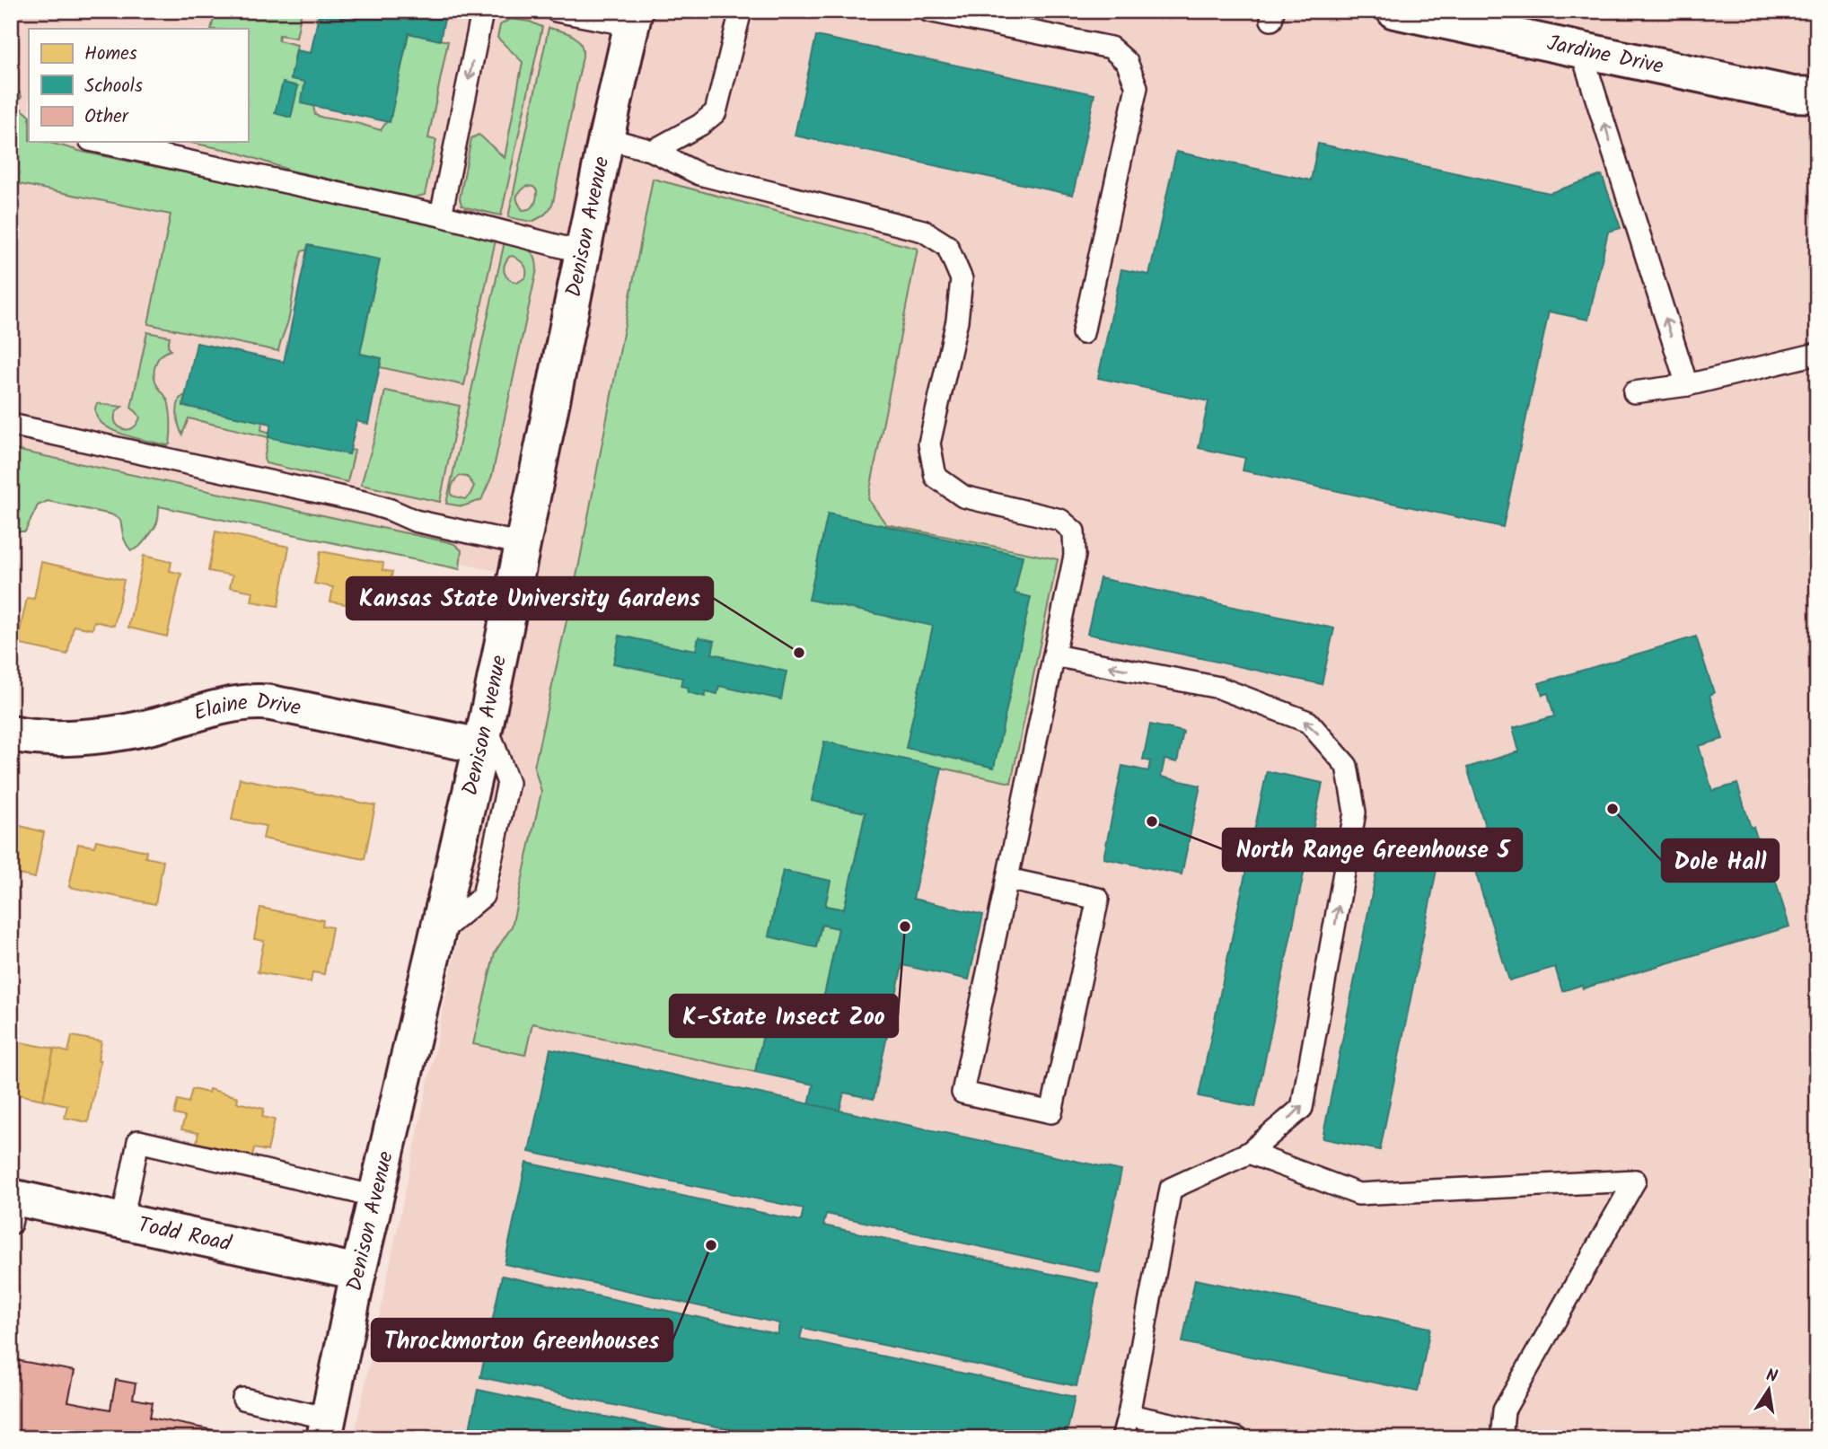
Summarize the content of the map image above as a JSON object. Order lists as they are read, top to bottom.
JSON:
{
  "streets": {
    "street": [
      "Jardine Drive",
      "Denison Avenue",
      "Elaine Drive",
      "Todd Road"
    ]
  },
  "crossings": [
    ["Denison Avenue", "Elaine Drive"],
    ["Denison Avenue", "Todd Road"]
  ],
  "places": [
    "Kansas State University Gardens",
    "Dole Hall",
    "North Range Greenhouse 5",
    "K-State Insect Zoo",
    "Throckmorton Greenhouses"
  ],
  "legend": ["Homes", "Schools", "Other"],
  "north": "top"
}
